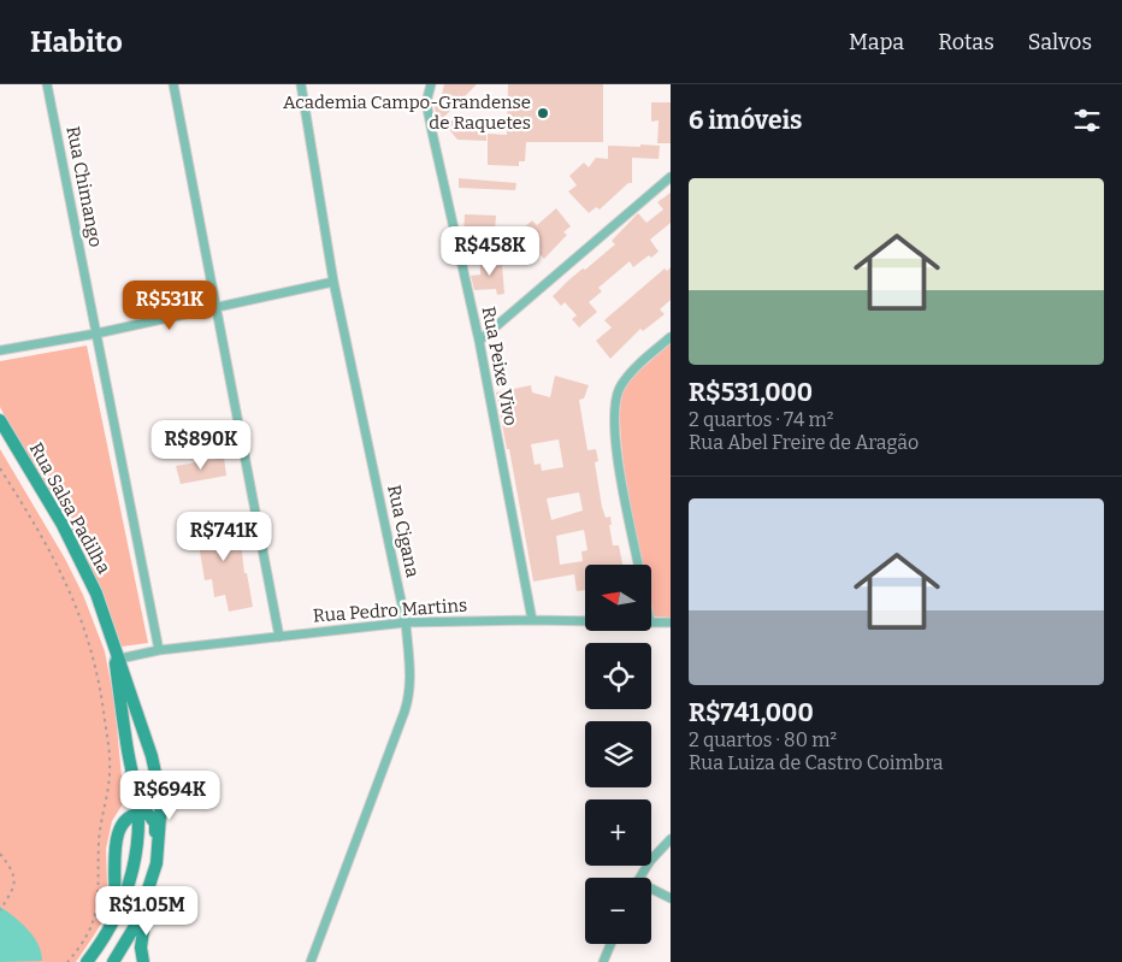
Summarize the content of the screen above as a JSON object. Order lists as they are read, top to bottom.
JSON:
{
  "streets": {
    "main road": ["Rua Salsa Padilha"],
    "street": [
      "Rua Chimango",
      "Rua Peixe Vivo",
      "Rua Cigana",
      "Rua Pedro Martins"
    ]
  },
  "crossings": [
    ["Rua Chimango", "Rua Pedro Martins"],
    ["Rua Peixe Vivo", "Rua Pedro Martins"],
    ["Rua Salsa Padilha", "Rua Pedro Martins"],
    ["Rua Cigana", "Rua Pedro Martins"]
  ],
  "places": ["Academia Campo-Grandense de Raquetes"],
  "north": "left",
  "page": {
    "header": "Habito",
    "nav": ["Mapa", "Rotas", "Salvos"],
    "heading": "6 imóveis",
    "list": [
      {
        "name": "R$531,000",
        "note": "2 quartos · 74 m² · Rua Abel Freire de Aragão"
      },
      {
        "name": "R$741,000",
        "note": "2 quartos · 80 m² · Rua Luiza de Castro Coimbra"
      }
    ],
    "price": [
      "R$458K",
      "R$531K",
      "R$890K",
      "R$741K",
      "R$694K",
      "R$1.05M"
    ],
    "map_buttons": ["+", "−"]
  }
}
